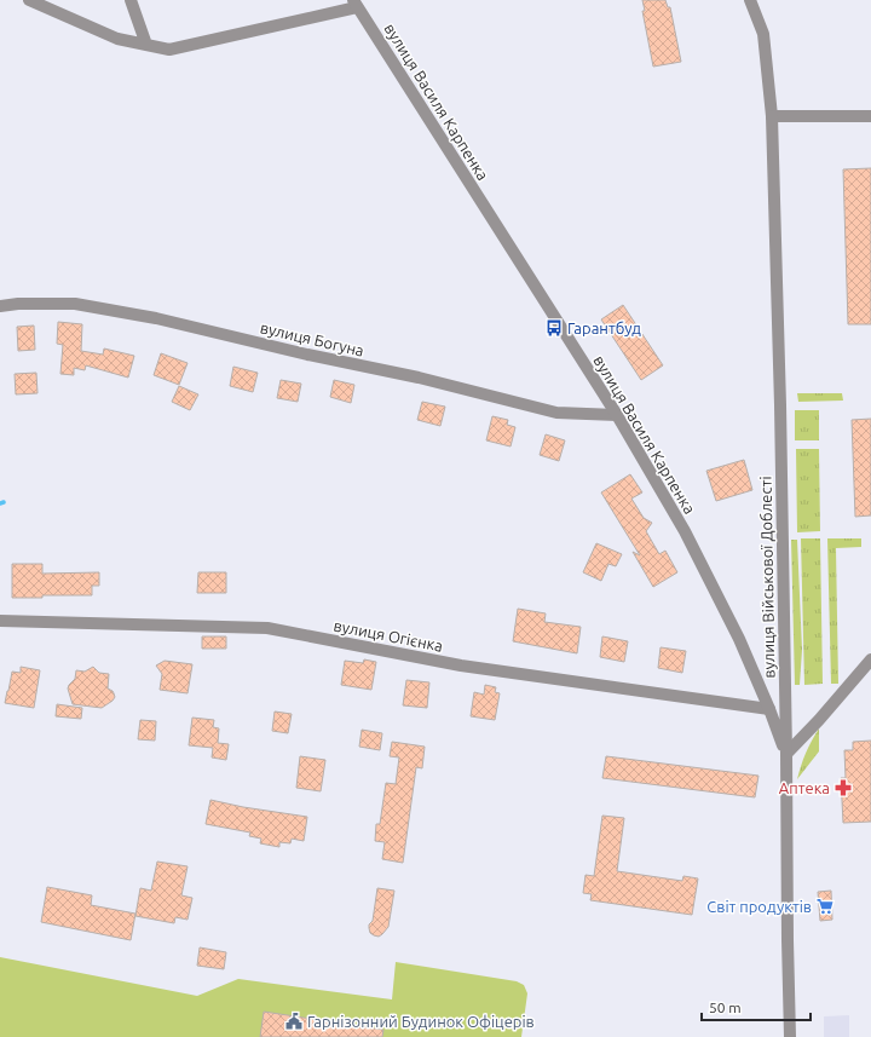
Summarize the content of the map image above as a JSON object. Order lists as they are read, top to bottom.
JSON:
{
  "streets": {
    "street": [
      "вулиця Василя Карпенка",
      "вулиця Богуна",
      "вулиця Військової Доблесті",
      "вулиця Огієнка"
    ]
  },
  "crossings": [
    ["вулиця Василя Карпенка", "вулиця Богуна"],
    ["вулиця Василя Карпенка", "вулиця Військової Доблесті"],
    ["вулиця Василя Карпенка", "вулиця Огієнка"]
  ],
  "places": {
    "bus stop": ["Гарантбуд"],
    "pharmacy": ["Аптека"],
    "supermarket": ["Світ продуктів"],
    "public building": ["Гарнізонний Будинок Офіцерів"]
  },
  "scale_bar": "50 m"
}
